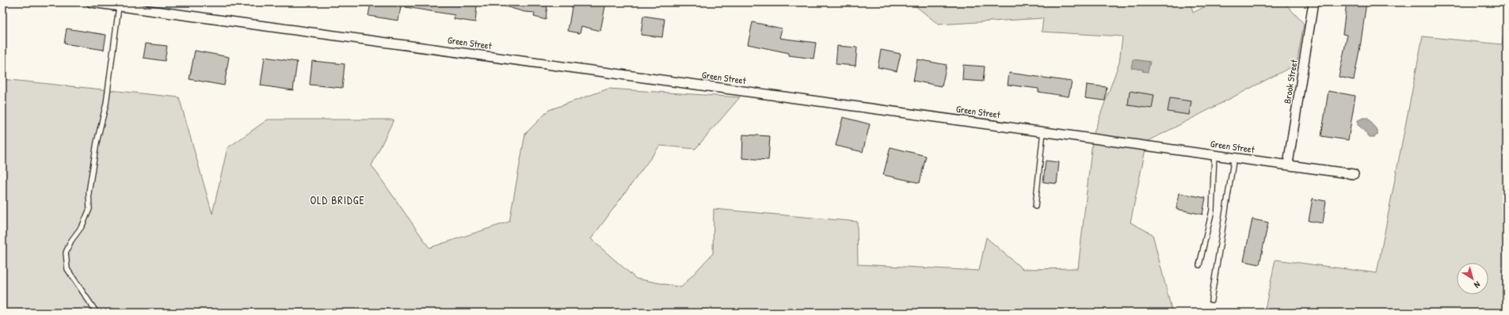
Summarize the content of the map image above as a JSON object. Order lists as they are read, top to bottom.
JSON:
{
  "streets": {
    "street": ["Green Street", "Brook Street"]
  },
  "crossings": [
    ["Green Street", "Brook Street"]
  ],
  "districts": ["OLD BRIDGE"],
  "north": "bottom right"
}
